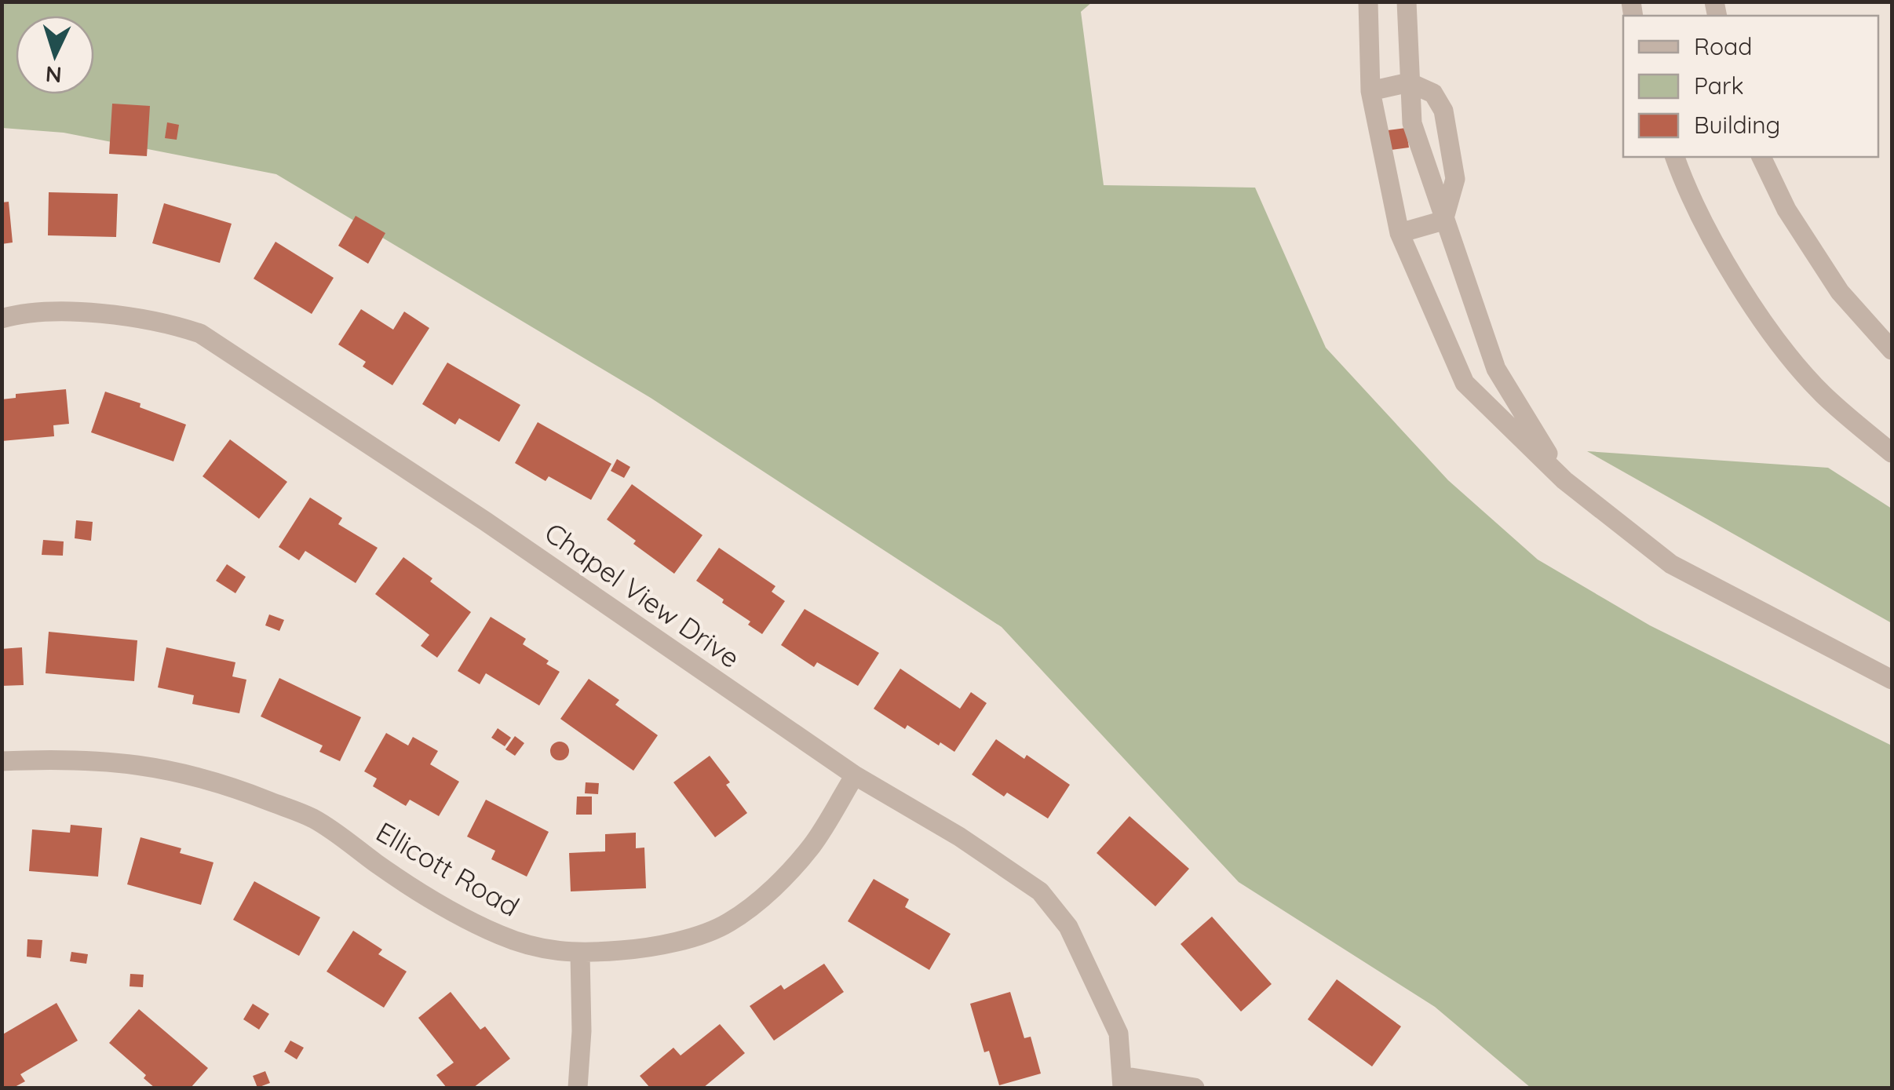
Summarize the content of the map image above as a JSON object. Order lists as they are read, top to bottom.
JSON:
{
  "streets": {
    "street": ["Chapel View Drive", "Ellicott Road"]
  },
  "crossings": [
    ["Chapel View Drive", "Ellicott Road"]
  ],
  "legend": ["Road", "Park", "Building"],
  "north": "bottom"
}
